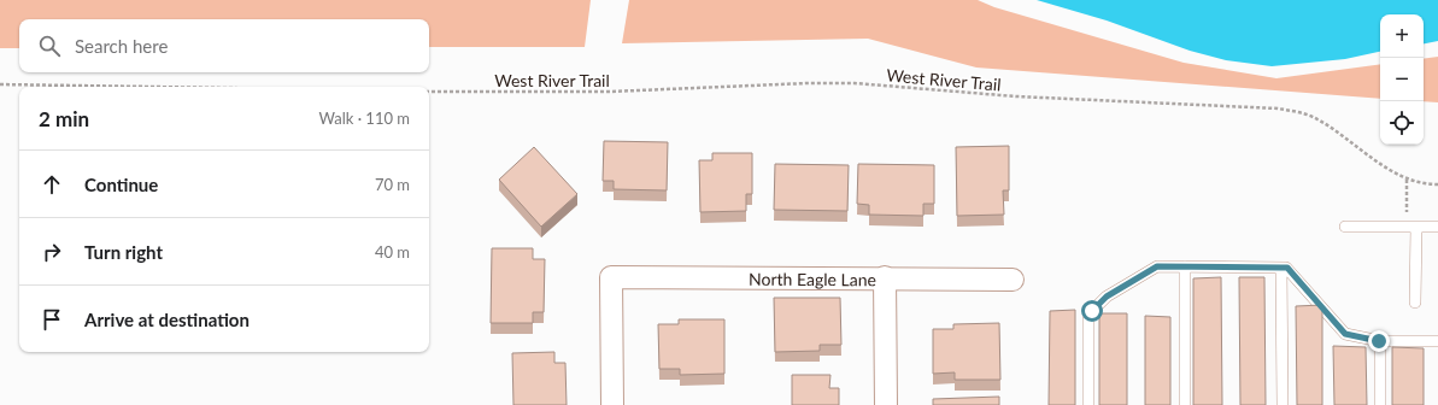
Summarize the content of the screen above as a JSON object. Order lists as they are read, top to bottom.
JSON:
{
  "streets": {
    "street": ["North Eagle Lane"],
    "path": ["West River Trail"]
  },
  "page": {
    "map_buttons": ["+", "−"],
    "search": "Search here",
    "heading": ["2 min", "Walk · 110 m"],
    "list": [
      ["Continue", "70 m"],
      ["Turn right", "40 m"],
      "Arrive at destination"
    ]
  }
}
